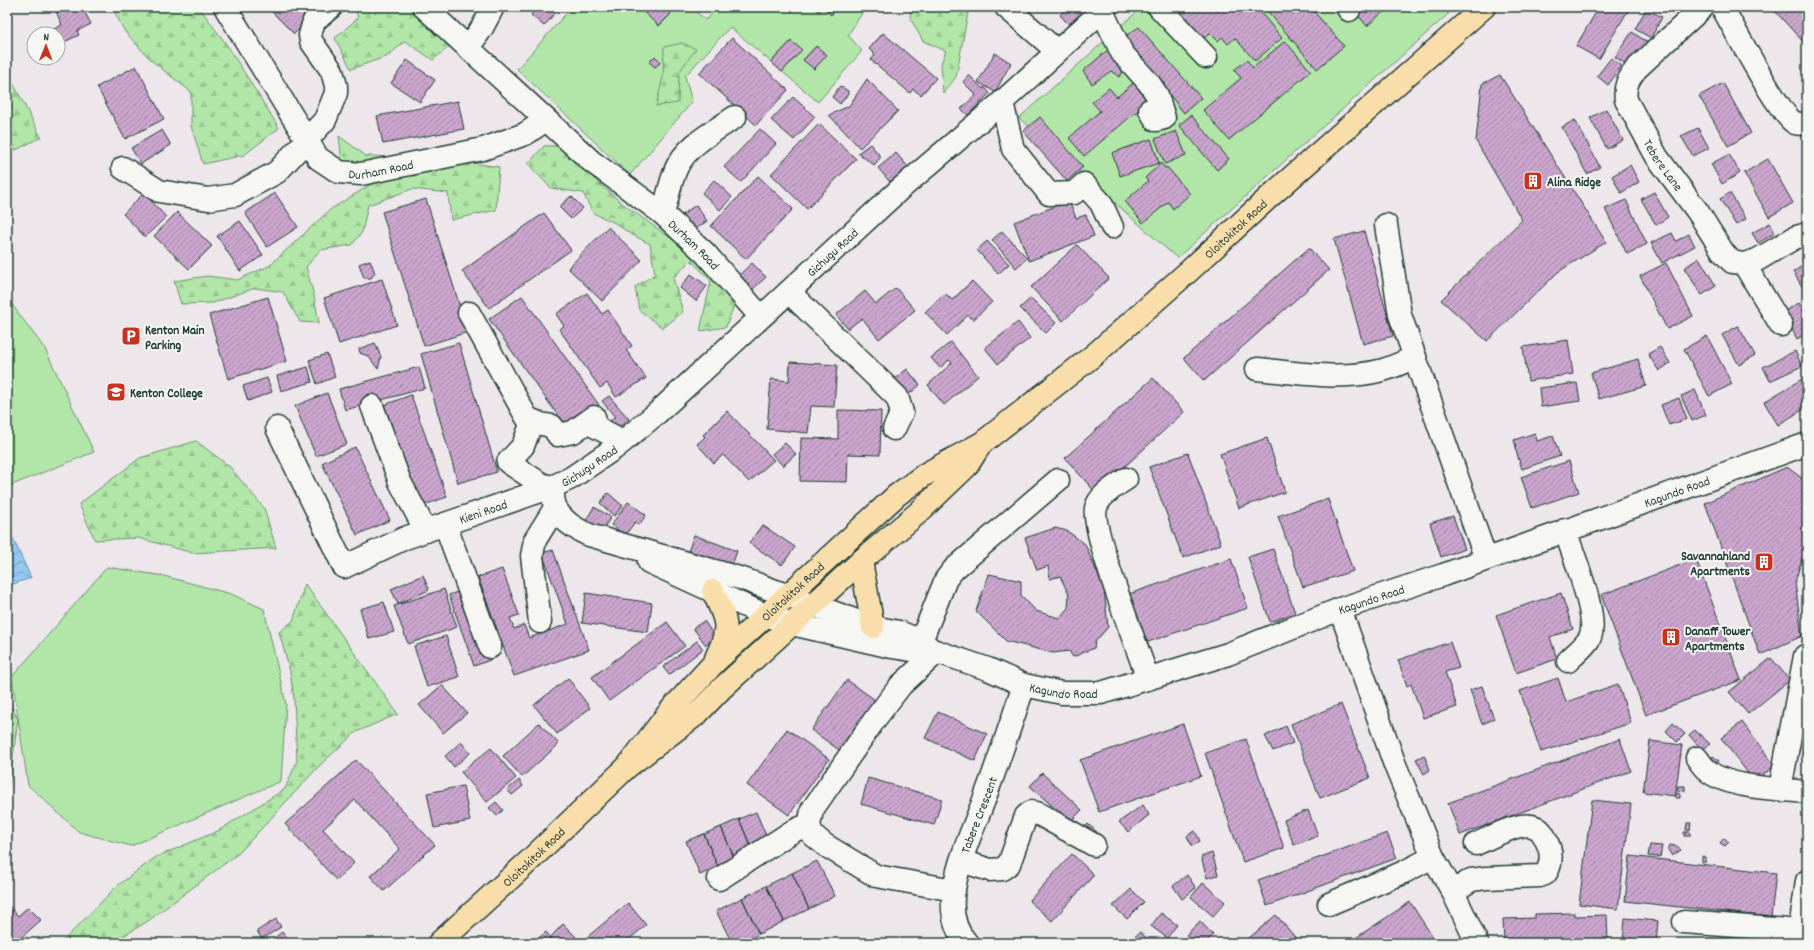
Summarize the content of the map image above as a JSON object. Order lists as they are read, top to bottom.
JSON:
{
  "streets": {
    "main road": ["Oloitokitok Road"],
    "street": [
      "Tebere Lane",
      "Durham Road",
      "Gichugu Road",
      "Kagundo Road",
      "Kieni Road",
      "Tabere Crescent"
    ]
  },
  "crossings": [
    ["Durham Road", "Gichugu Road"],
    ["Oloitokitok Road", "Kagundo Road"],
    ["Gichugu Road", "Kieni Road"],
    ["Kagundo Road", "Tabere Crescent"]
  ],
  "places": {
    "building": ["Alina Ridge", "Savannahland Apartments", "Danaff Tower Apartments"],
    "parking": ["Kenton Main Parking"],
    "school or university": ["Kenton College"]
  },
  "north": "top"
}
